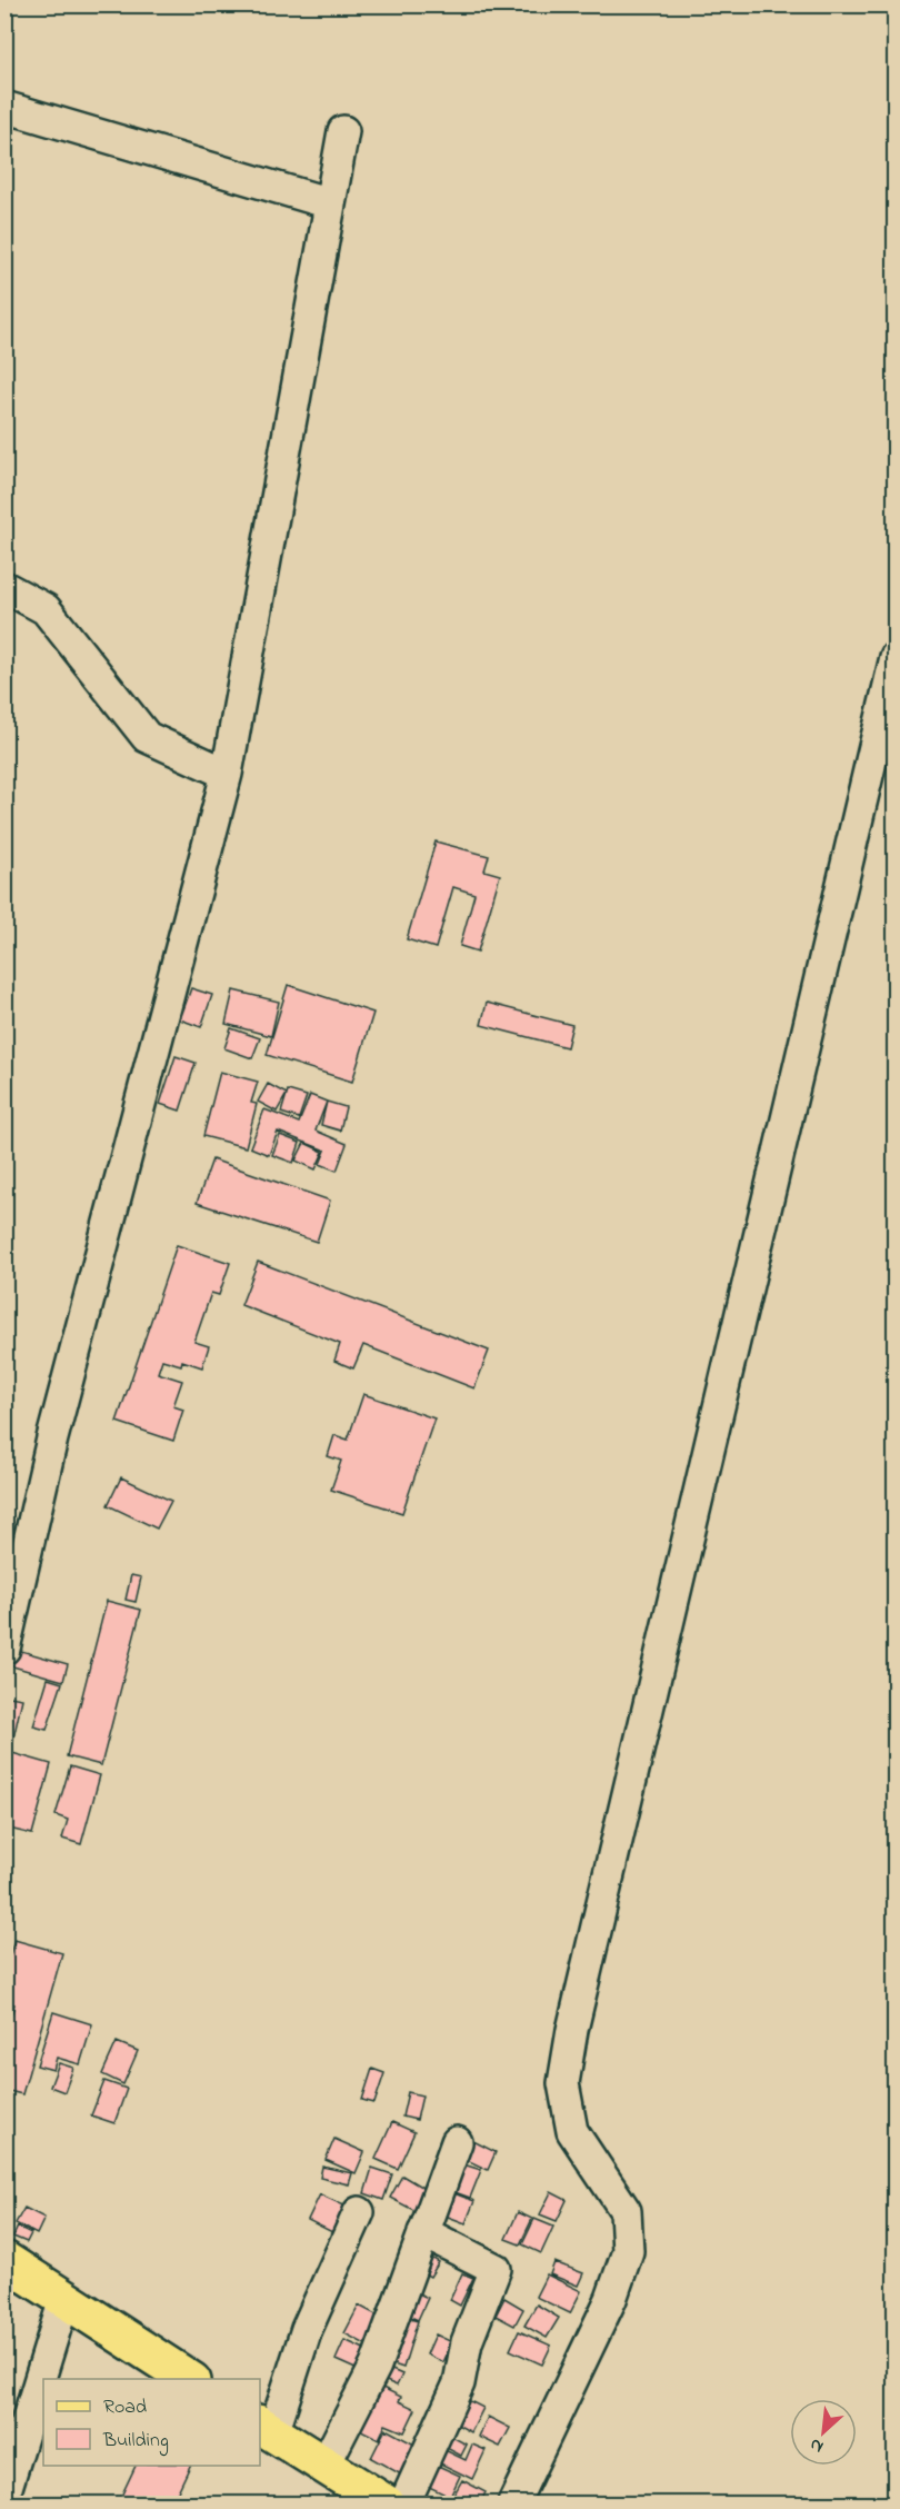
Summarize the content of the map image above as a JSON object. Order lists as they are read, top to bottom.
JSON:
{
  "legend": ["Road", "Building"],
  "north": "bottom left"
}
